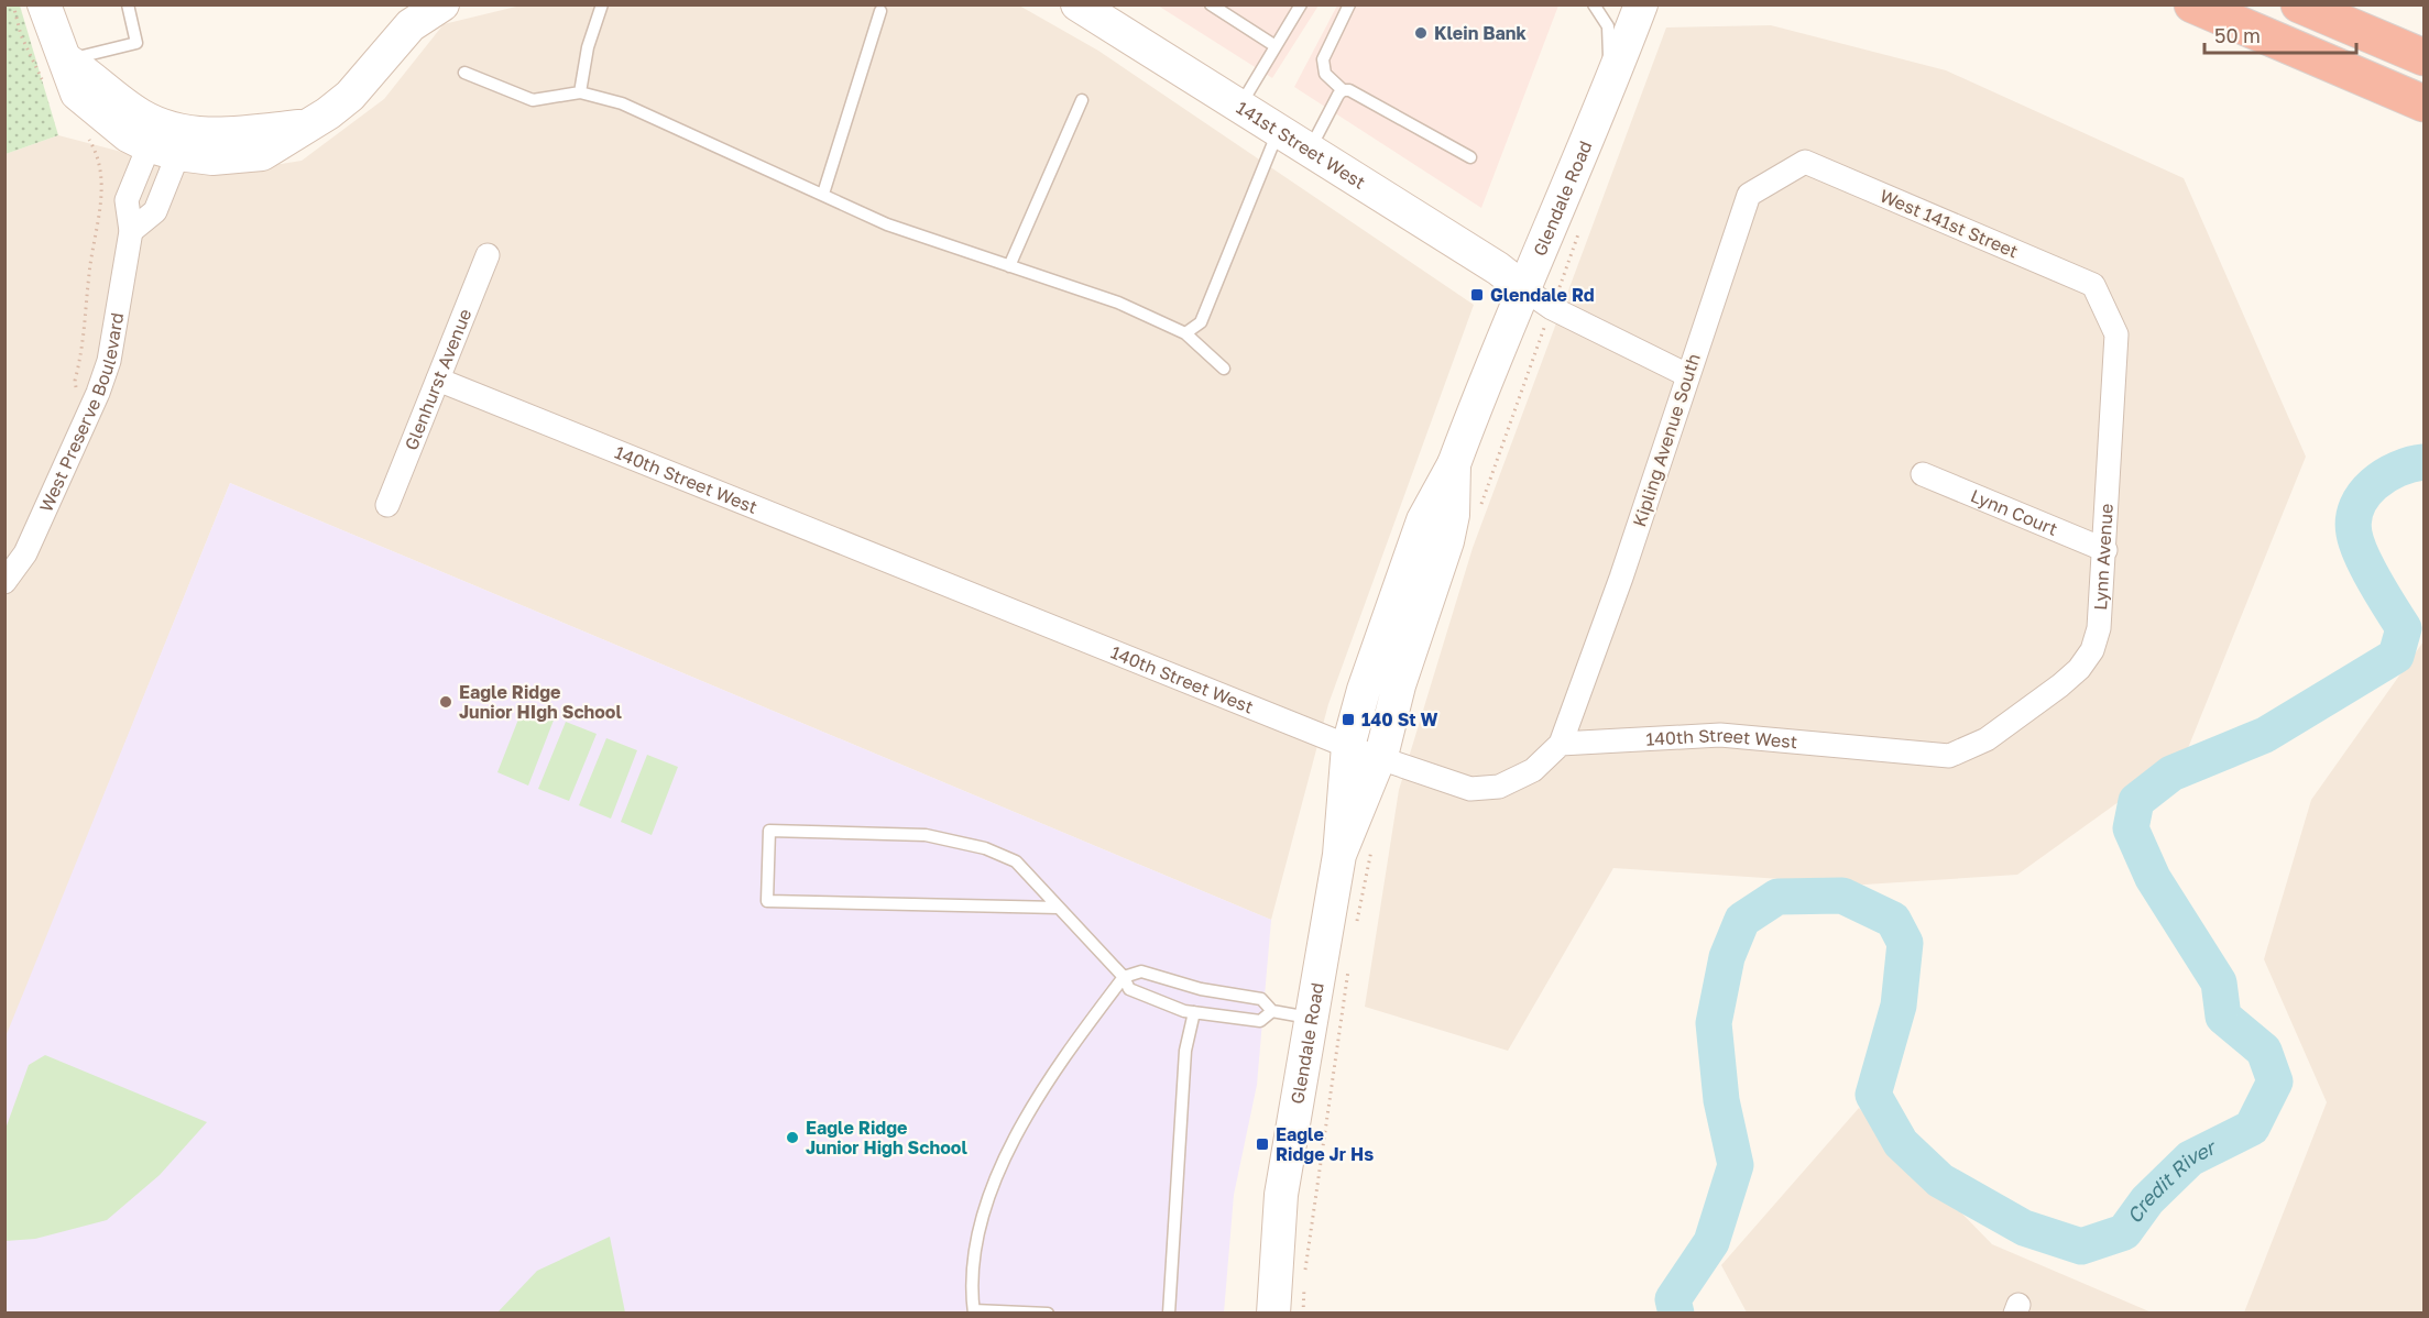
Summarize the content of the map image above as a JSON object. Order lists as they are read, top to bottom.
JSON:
{
  "streets": {
    "main road": ["141st Street West", "Glendale Road"],
    "street": [
      "West 141st Street",
      "Glenhurst Avenue",
      "West Preserve Boulevard",
      "Kipling Avenue South",
      "140th Street West",
      "Lynn Court",
      "Lynn Avenue"
    ]
  },
  "crossings": [
    ["141st Street West", "Glendale Road"],
    ["Glendale Road", "140th Street West"],
    ["West 141st Street", "Kipling Avenue South"],
    ["West 141st Street", "Lynn Avenue"],
    ["Glenhurst Avenue", "140th Street West"],
    ["Kipling Avenue South", "140th Street West"],
    ["140th Street West", "Lynn Avenue"],
    ["Lynn Court", "Lynn Avenue"]
  ],
  "water": ["Credit River"],
  "places": {
    "other": ["Klein Bank", "Eagle Ridge Junior HIgh School", "Eagle Ridge Junior High School"],
    "transit": ["Glendale Rd", "140 St W", "Eagle Ridge Jr Hs"]
  },
  "scale_bar": "50 m"
}
